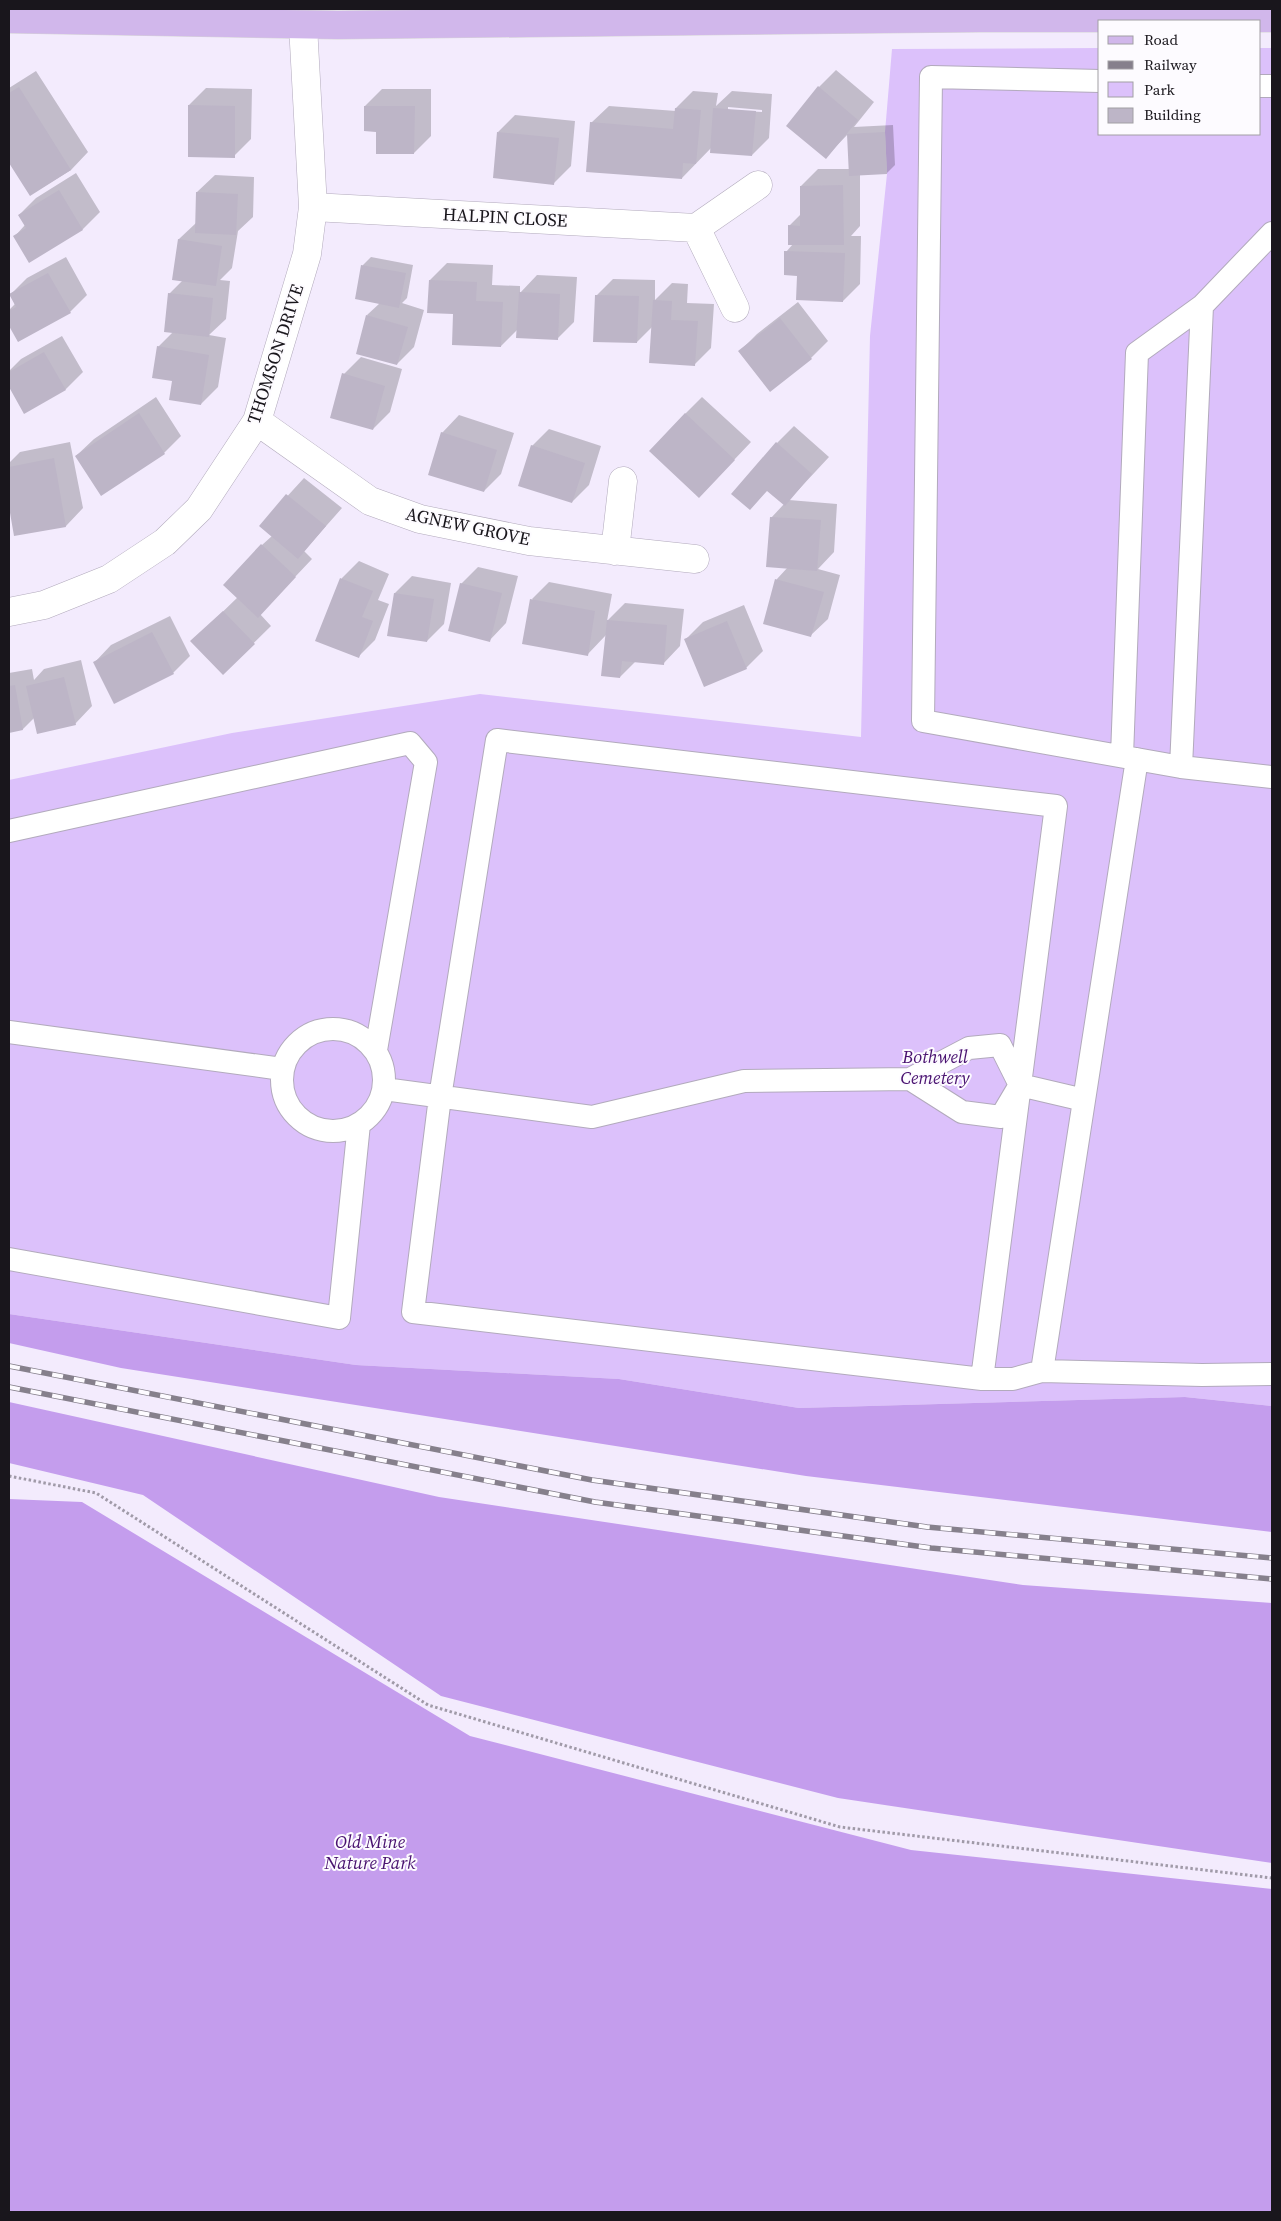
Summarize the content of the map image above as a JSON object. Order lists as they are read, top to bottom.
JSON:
{
  "streets": {
    "street": ["HALPIN CLOSE", "THOMSON DRIVE", "AGNEW GROVE"]
  },
  "crossings": [
    ["HALPIN CLOSE", "THOMSON DRIVE"],
    ["THOMSON DRIVE", "AGNEW GROVE"]
  ],
  "parks": ["Bothwell Cemetery", "Old Mine Nature Park"],
  "legend": [
    "Road",
    "Railway",
    "Park",
    "Building"
  ]
}
